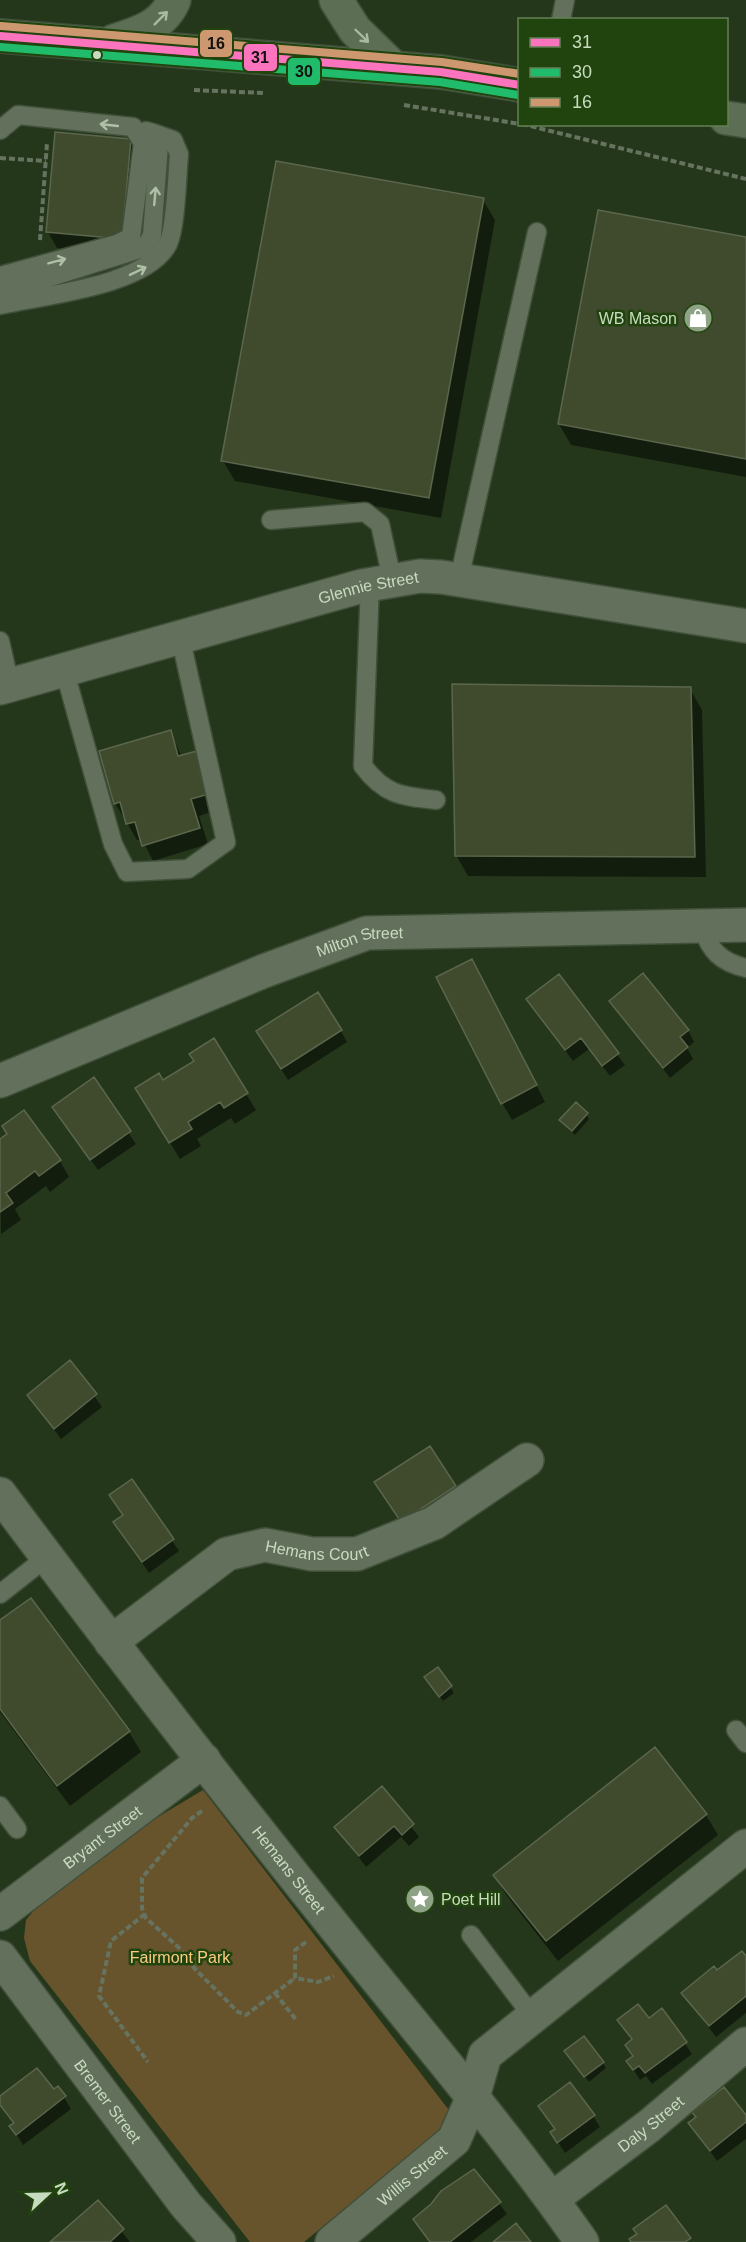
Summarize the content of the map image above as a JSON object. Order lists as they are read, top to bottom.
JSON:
{
  "streets": {
    "street": [
      "Glennie Street",
      "Milton Street",
      "Hemans Court",
      "Bryant Street",
      "Hemans Street",
      "Bremer Street",
      "Daly Street",
      "Willis Street"
    ]
  },
  "crossings": [
    ["Hemans Court", "Hemans Street"],
    ["Bryant Street", "Hemans Street"],
    ["Hemans Street", "Daly Street"],
    ["Hemans Street", "Willis Street"]
  ],
  "parks": ["Fairmont Park"],
  "places": {
    "shop": ["WB Mason"],
    "place": ["Poet Hill"]
  },
  "lines": ["transit line 16", "transit line 31", "transit line 30"],
  "legend": ["31", "30", "16"],
  "north": "right"
}
